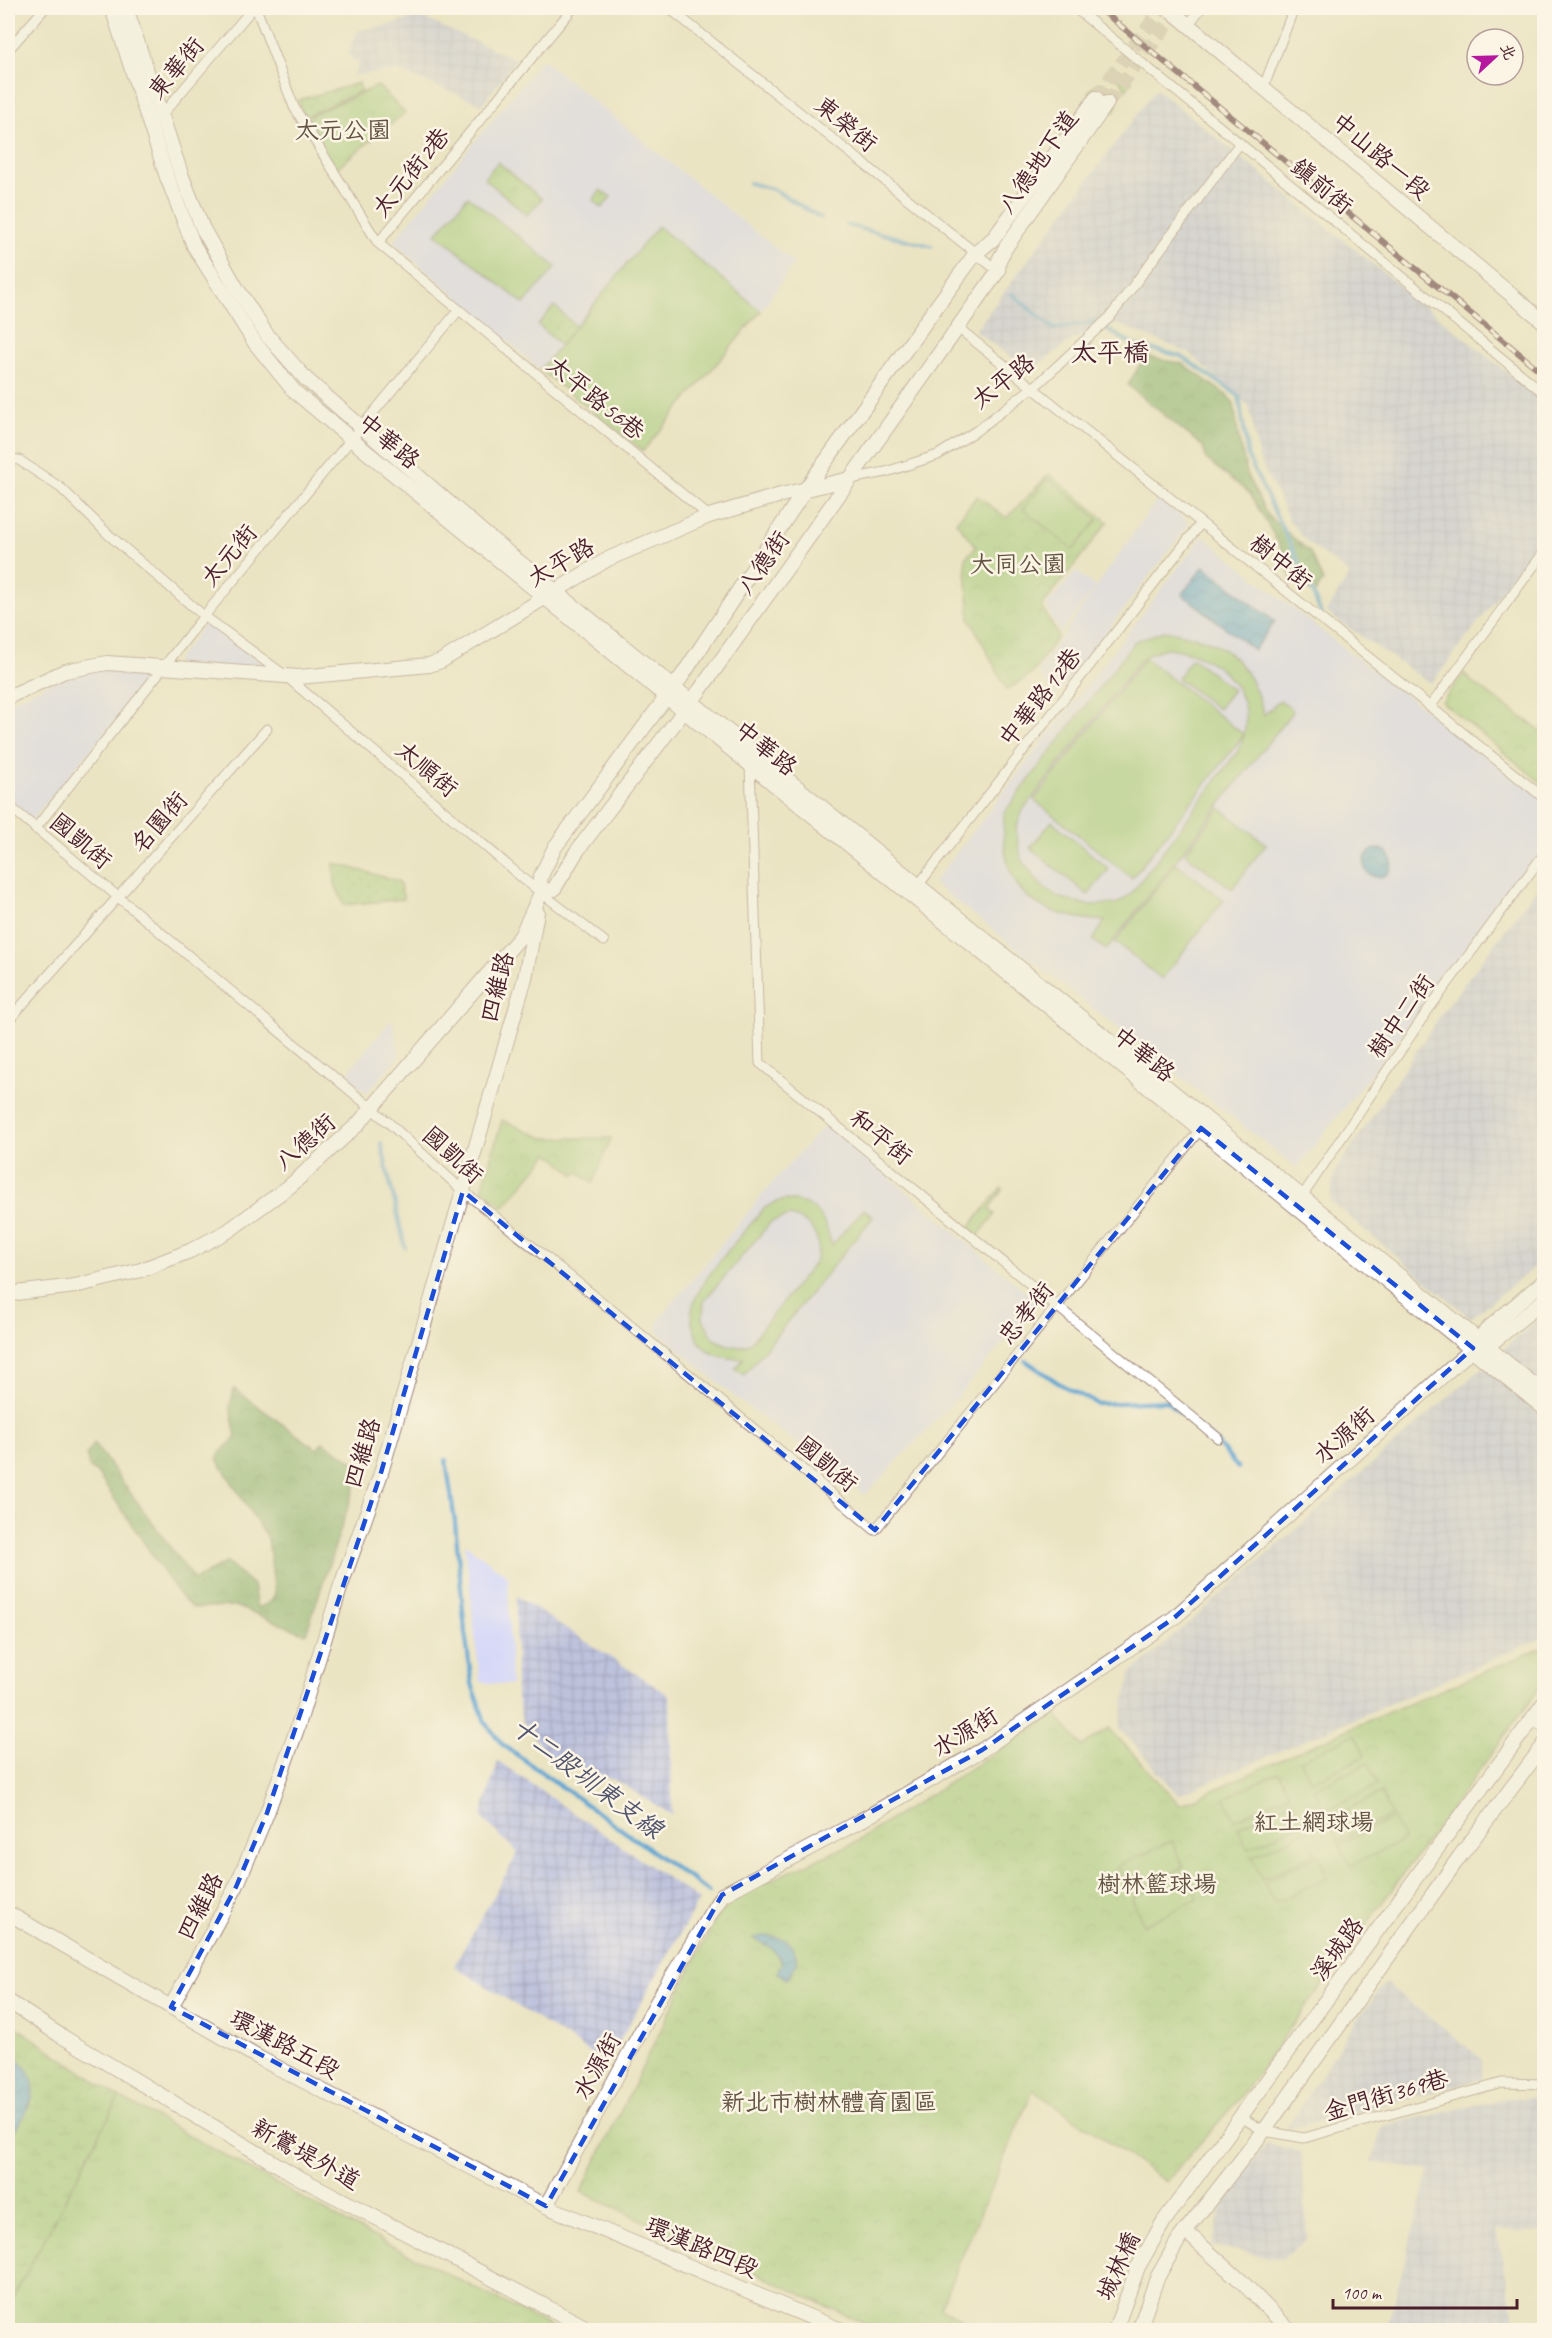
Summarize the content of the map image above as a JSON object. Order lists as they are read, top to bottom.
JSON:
{
  "streets": {
    "street": [
      "東華街",
      "東榮街",
      "中山路一段",
      "八德地下道",
      "太元街2巷",
      "鎮前街",
      "太平路",
      "太平路56巷",
      "中華路",
      "太元街",
      "樹中街",
      "八德街",
      "中華路12巷",
      "太順街",
      "名園街",
      "國凱街",
      "四維路",
      "樹中二街",
      "和平街",
      "忠孝街",
      "水源街",
      "溪城路",
      "環漢路五段",
      "金門街369巷",
      "新鶯堤外道",
      "環漢路四段",
      "城林橋"
    ]
  },
  "crossings": [
    ["東華街", "中華路"],
    ["東榮街", "八德街"],
    ["八德地下道", "八德街"],
    ["太元街2巷", "太平路56巷"],
    ["太元街2巷", "太元街"],
    ["鎮前街", "太平路"],
    ["太平路", "太平路56巷"],
    ["太平路", "中華路"],
    ["太平路", "太元街"],
    ["太平路", "樹中街"],
    ["太平路", "八德街"],
    ["太平路", "太順街"],
    ["太平路56巷", "太元街"],
    ["中華路", "太元街"],
    ["中華路", "八德街"],
    ["中華路", "中華路12巷"],
    ["中華路", "樹中二街"],
    ["中華路", "和平街"],
    ["中華路", "忠孝街"],
    ["中華路", "水源街"],
    ["太元街", "太順街"],
    ["太元街", "國凱街"],
    ["樹中街", "八德街"],
    ["樹中街", "中華路12巷"],
    ["八德街", "太順街"],
    ["八德街", "國凱街"],
    ["八德街", "四維路"],
    ["太順街", "四維路"],
    ["名園街", "國凱街"],
    ["國凱街", "四維路"],
    ["國凱街", "忠孝街"],
    ["四維路", "環漢路五段"],
    ["和平街", "忠孝街"],
    ["水源街", "環漢路五段"],
    ["水源街", "環漢路四段"],
    ["溪城路", "金門街369巷"],
    ["溪城路", "城林橋"],
    ["環漢路五段", "環漢路四段"]
  ],
  "districts": ["太平橋"],
  "water": ["十二股圳東支線"],
  "parks": [
    "太元公園",
    "大同公園",
    "紅土網球場",
    "樹林籃球場",
    "新北市樹林體育園區"
  ],
  "scale_bar": "100 m",
  "north": "right"
}
